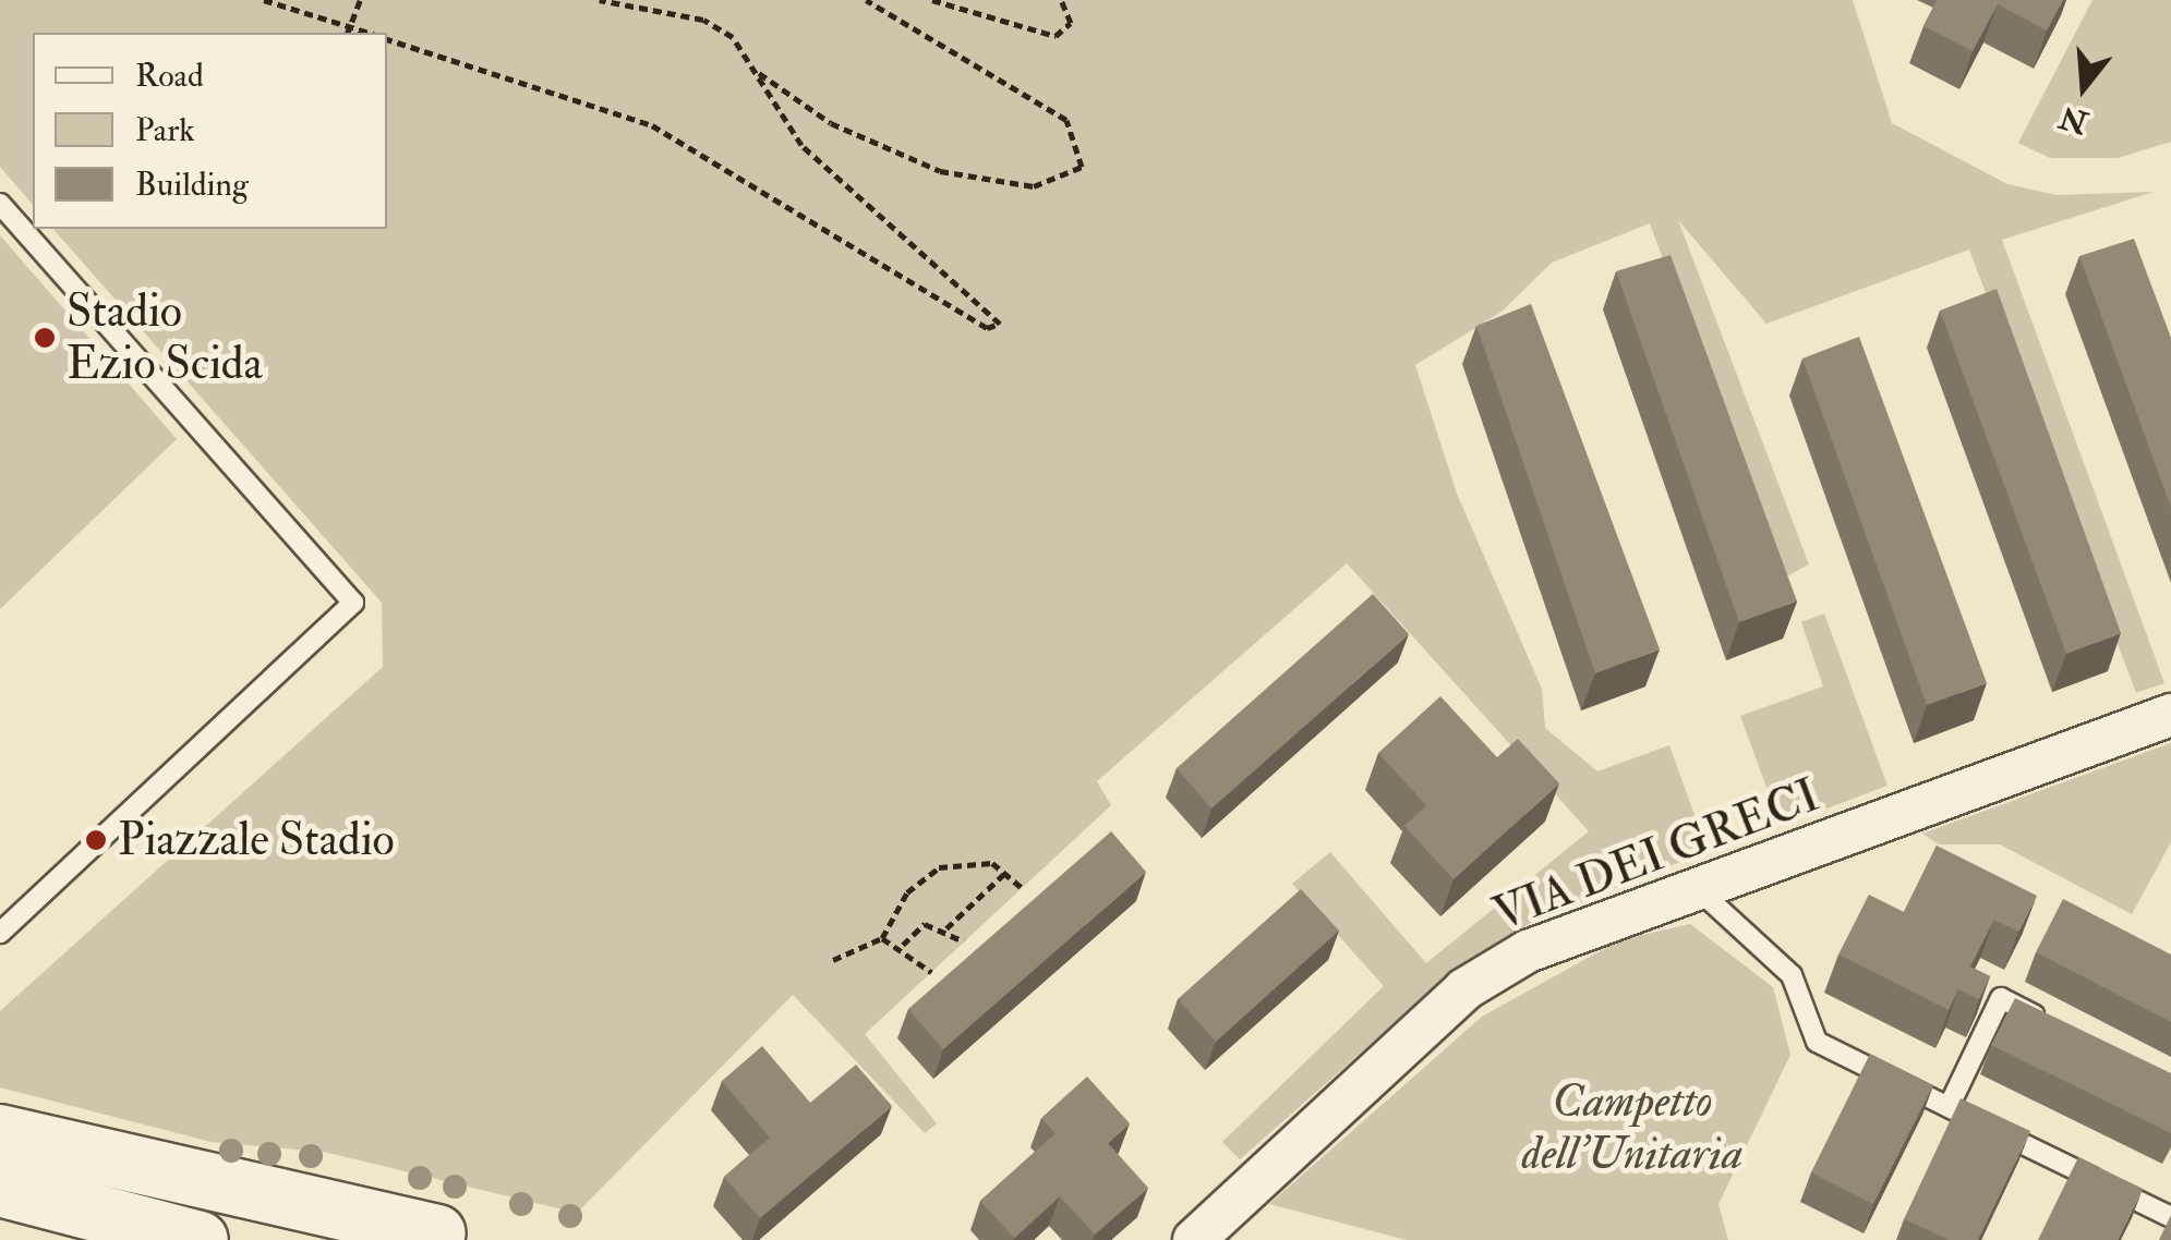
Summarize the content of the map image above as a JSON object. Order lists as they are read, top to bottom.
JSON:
{
  "streets": {
    "street": ["VIA DEI GRECI"]
  },
  "parks": ["Campetto dell'Unitaria"],
  "places": ["Stadio Ezio Scida", "Piazzale Stadio"],
  "legend": ["Road", "Park", "Building"],
  "north": "bottom"
}
